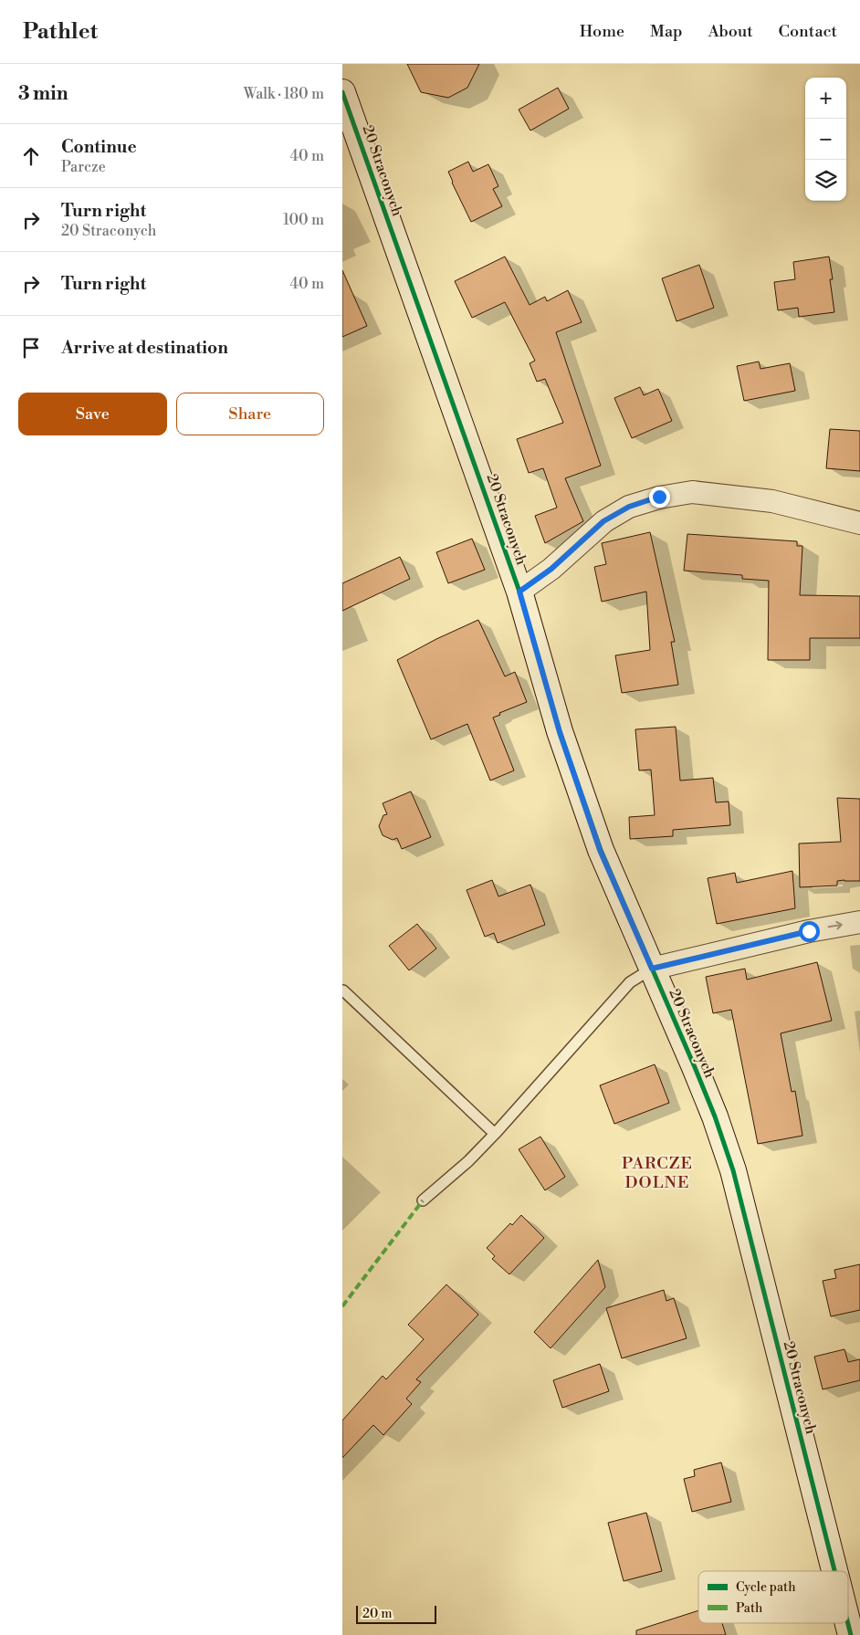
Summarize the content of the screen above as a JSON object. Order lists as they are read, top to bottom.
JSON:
{
  "streets": {
    "main road": ["20 Straconych"]
  },
  "districts": ["PARCZE DOLNE"],
  "legend": ["Cycle path", "Path"],
  "scale_bar": "20 m",
  "page": {
    "header": "Pathlet",
    "nav": [
      "Home",
      "Map",
      "About",
      "Contact"
    ],
    "heading": ["3 min", "Walk · 180 m"],
    "map_buttons": ["+", "−"],
    "list": [
      ["Continue", "Parcze", "40 m"],
      ["Turn right", "20 Straconych", "100 m"],
      ["Turn right", "40 m"],
      "Arrive at destination"
    ],
    "buttons": ["Save", "Share"],
    "scale": "20 m"
  }
}
